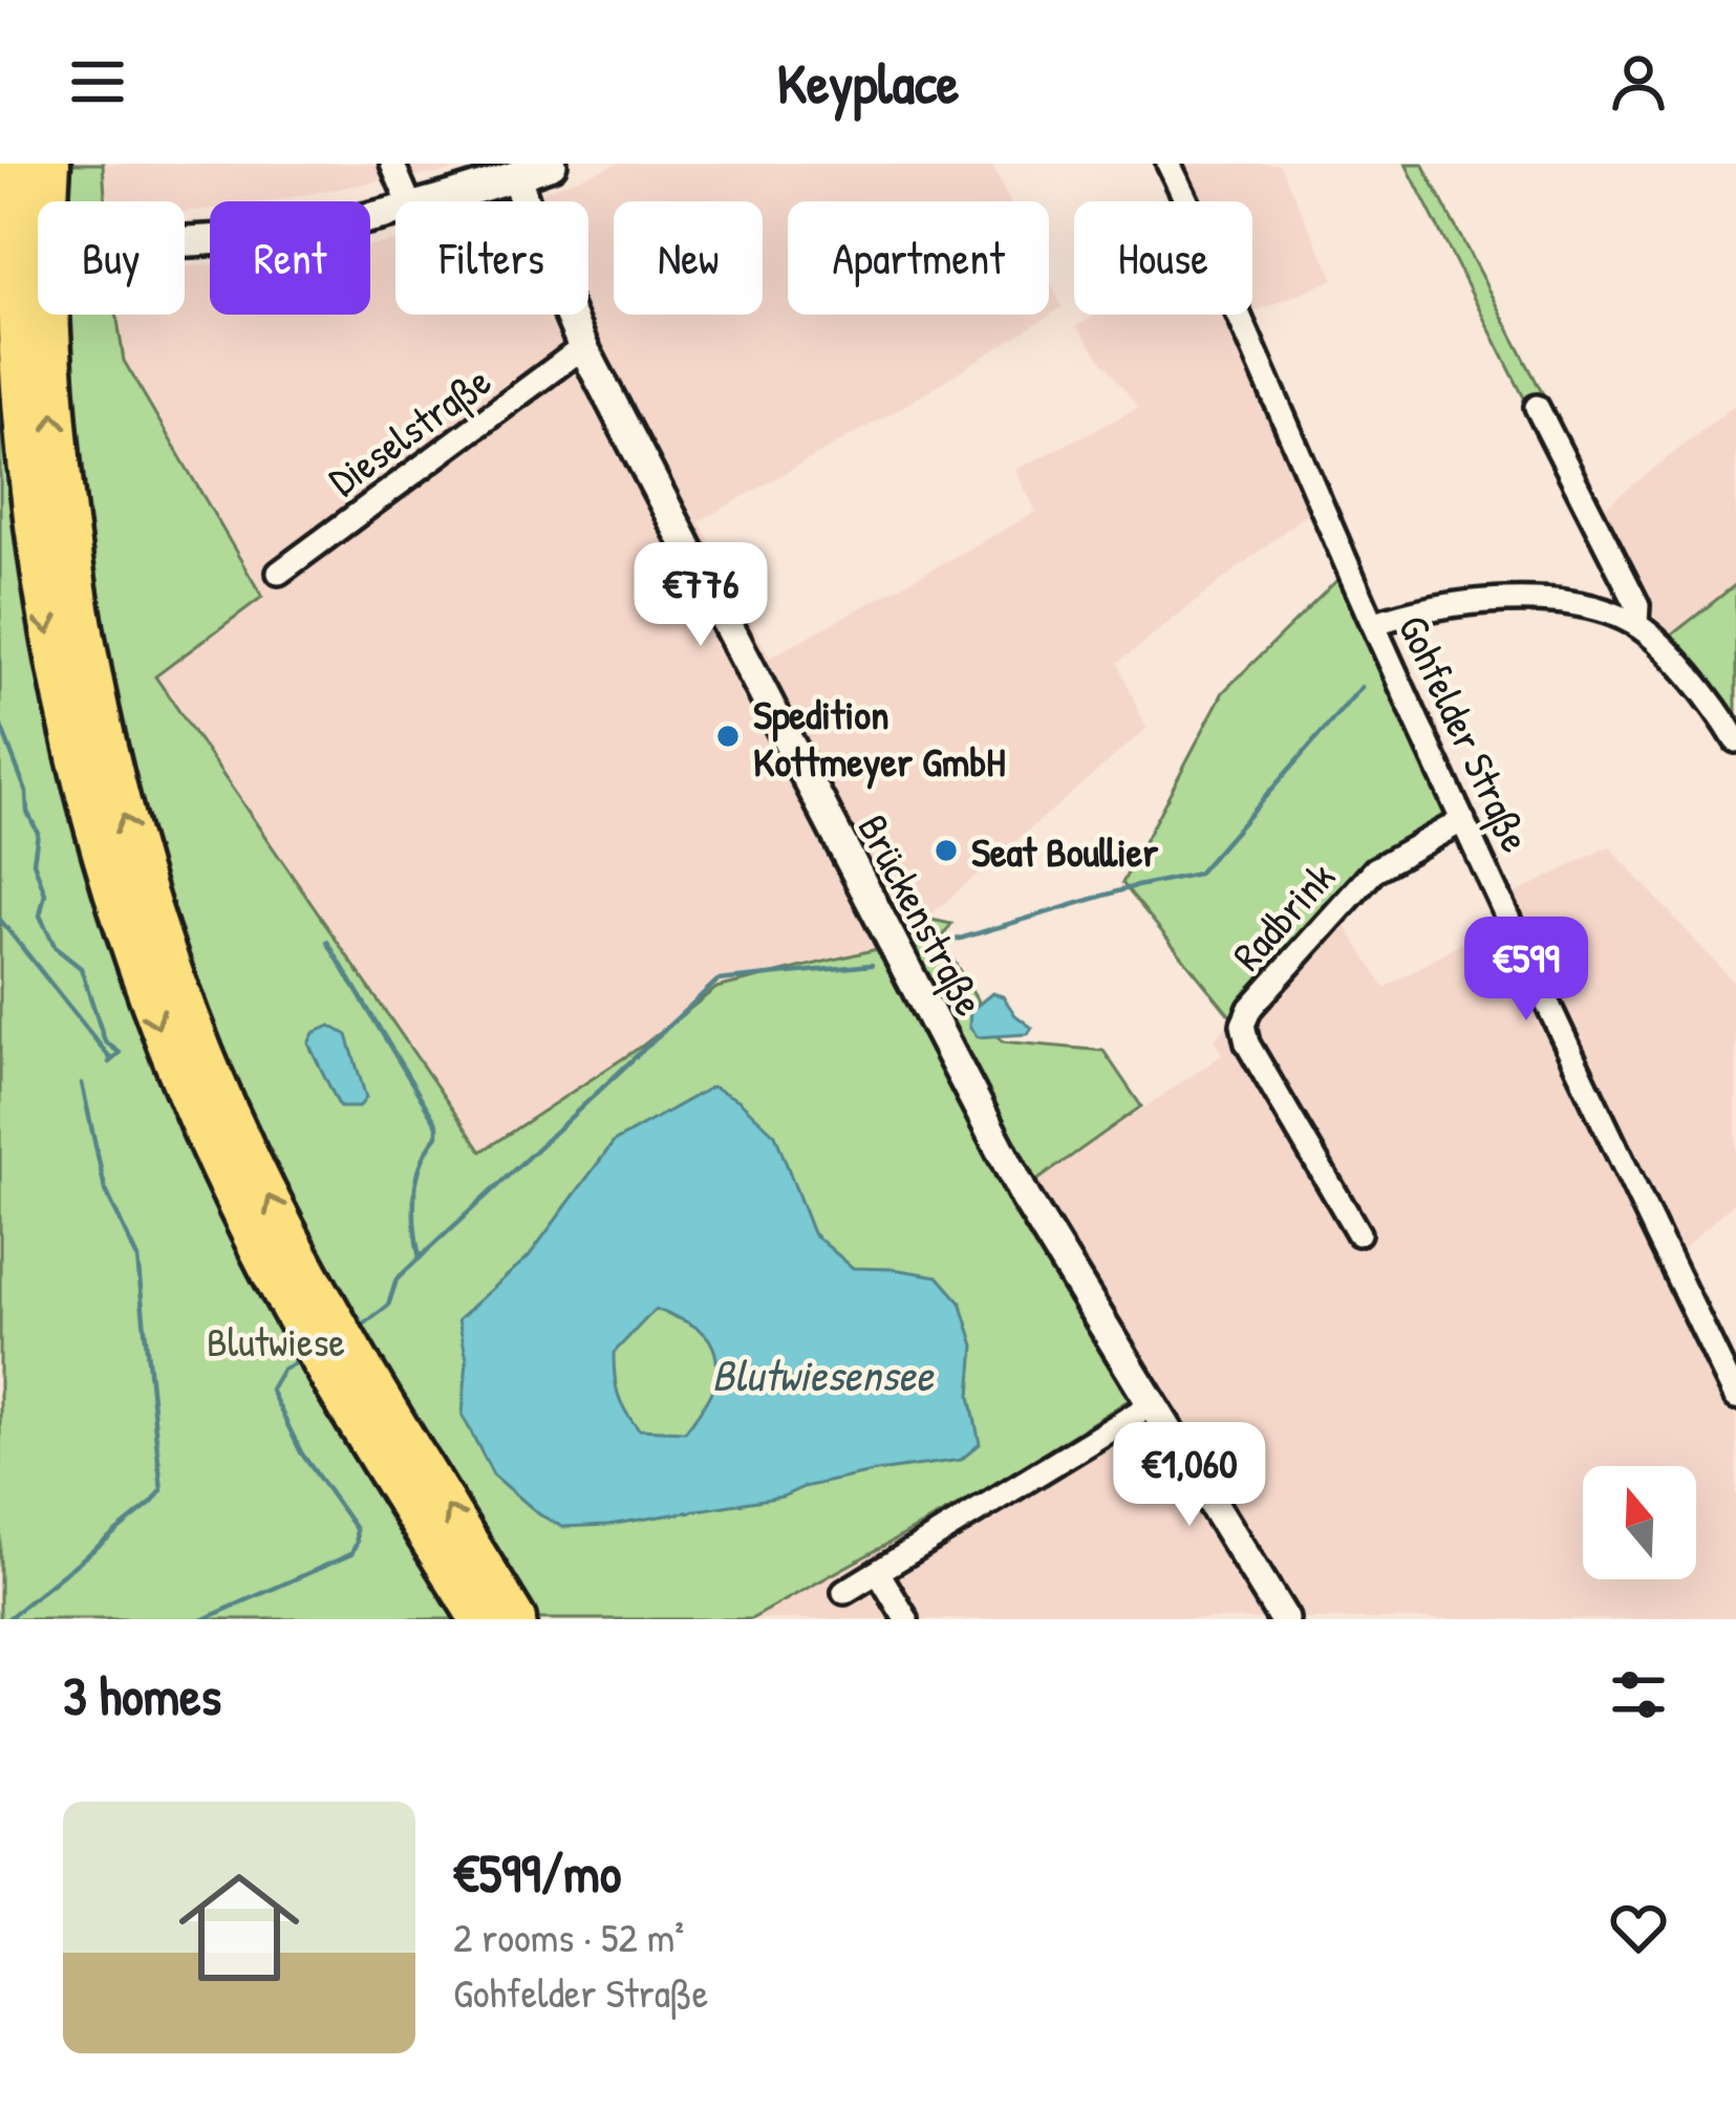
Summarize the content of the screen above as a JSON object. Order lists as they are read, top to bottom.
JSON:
{
  "streets": {
    "main road": ["Brückenstraße"],
    "street": ["Dieselstraße", "Gohfelder Straße", "Radbrink"]
  },
  "crossings": [
    ["Dieselstraße", "Brückenstraße"],
    ["Gohfelder Straße", "Radbrink"]
  ],
  "water": ["Blutwiesensee"],
  "parks": ["Blutwiese"],
  "places": ["Spedition Kottmeyer GmbH", "Seat Boullier"],
  "north": "top",
  "page": {
    "header": "Keyplace",
    "chip": [
      "Buy",
      "Rent",
      "Filters",
      "New",
      "Apartment",
      "House"
    ],
    "price": ["€776", "€599", "€1,060"],
    "heading": "3 homes",
    "list": [
      {
        "name": "€599/mo",
        "note": "2 rooms · 52 m² · Gohfelder Straße"
      }
    ]
  }
}
